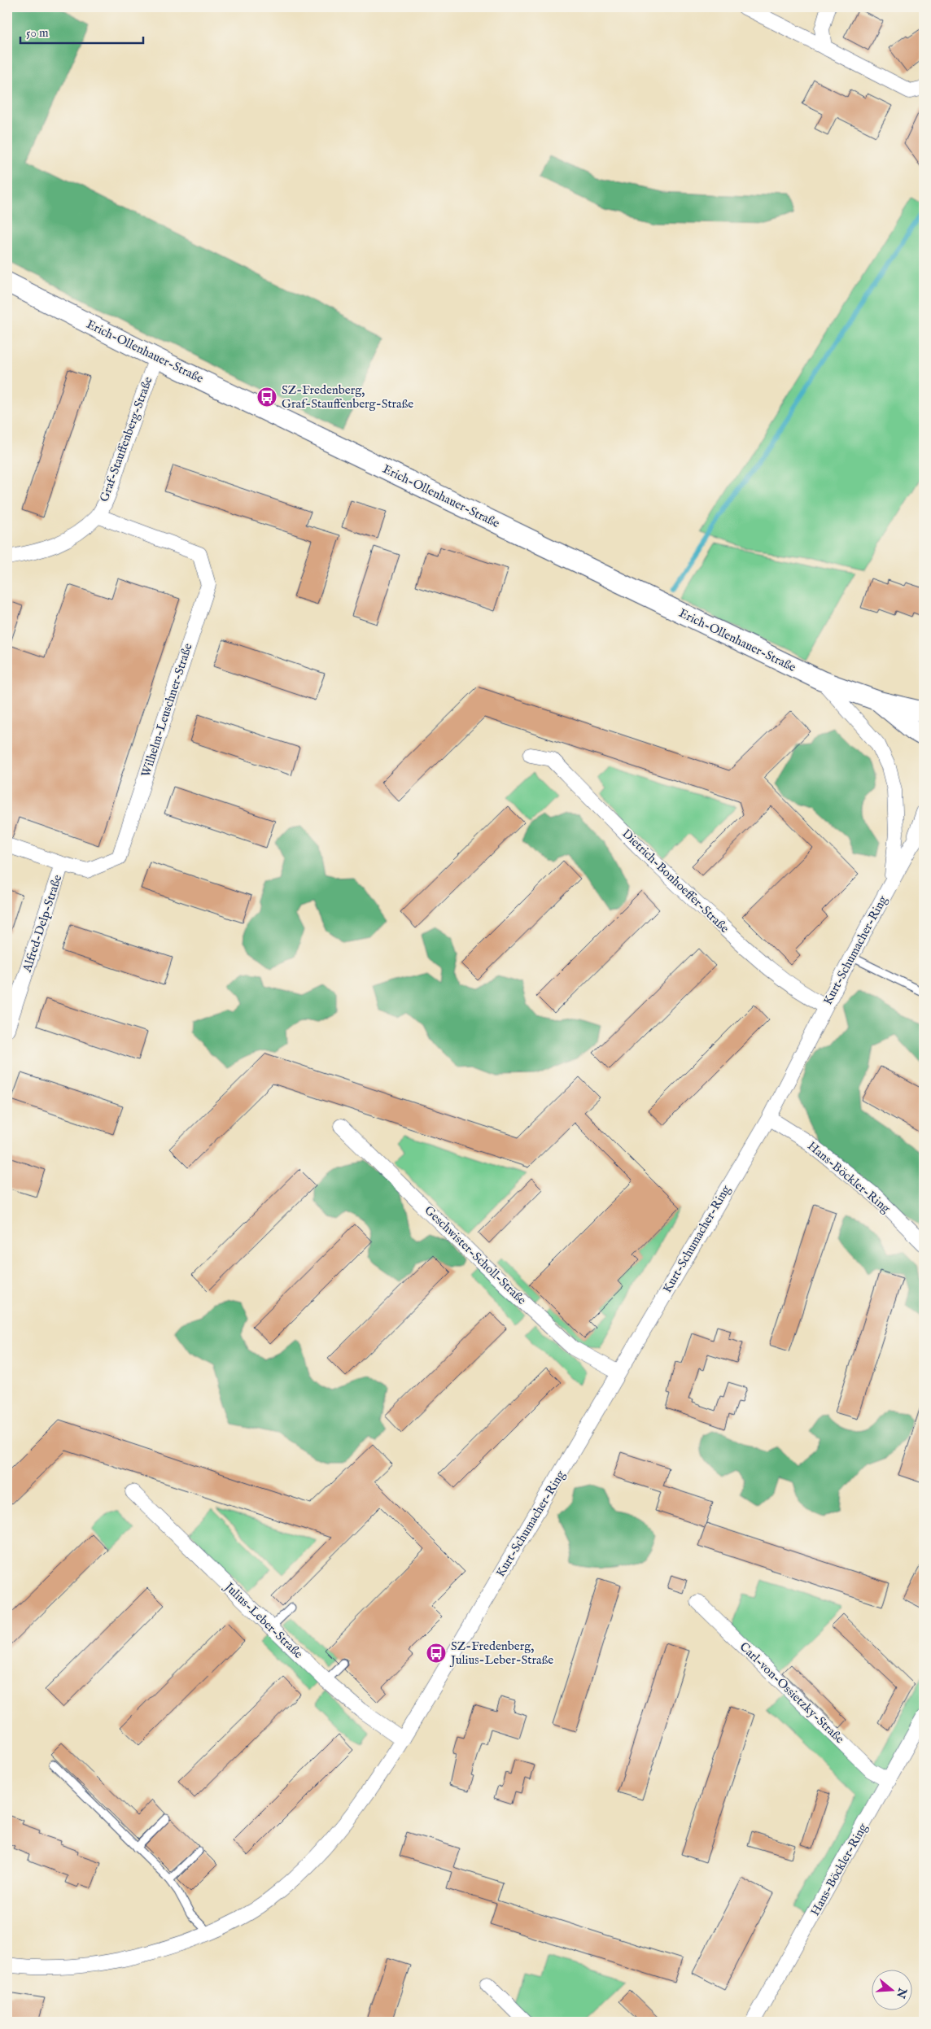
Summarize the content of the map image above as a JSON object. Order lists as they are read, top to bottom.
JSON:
{
  "streets": {
    "street": [
      "Erich-Ollenhauer-Straße",
      "Graf-Stauffenberg-Straße",
      "Wilhelm-Leuschner-Straße",
      "Dietrich-Bonhoeffer-Straße",
      "Alfred-Delp-Straße",
      "Kurt-Schumacher-Ring",
      "Hans-Böckler-Ring",
      "Geschwister-Scholl-Straße",
      "Julius-Leber-Straße",
      "Carl-von-Ossietzky-Straße"
    ]
  },
  "crossings": [
    ["Erich-Ollenhauer-Straße", "Graf-Stauffenberg-Straße"],
    ["Erich-Ollenhauer-Straße", "Kurt-Schumacher-Ring"],
    ["Graf-Stauffenberg-Straße", "Wilhelm-Leuschner-Straße"],
    ["Wilhelm-Leuschner-Straße", "Alfred-Delp-Straße"],
    ["Dietrich-Bonhoeffer-Straße", "Kurt-Schumacher-Ring"],
    ["Kurt-Schumacher-Ring", "Hans-Böckler-Ring"],
    ["Kurt-Schumacher-Ring", "Geschwister-Scholl-Straße"],
    ["Kurt-Schumacher-Ring", "Julius-Leber-Straße"],
    ["Hans-Böckler-Ring", "Carl-von-Ossietzky-Straße"]
  ],
  "places": {
    "bus stop": ["SZ-Fredenberg, Graf-Stauffenberg-Straße", "SZ-Fredenberg, Julius-Leber-Straße"]
  },
  "scale_bar": "50 m",
  "north": "right"
}
